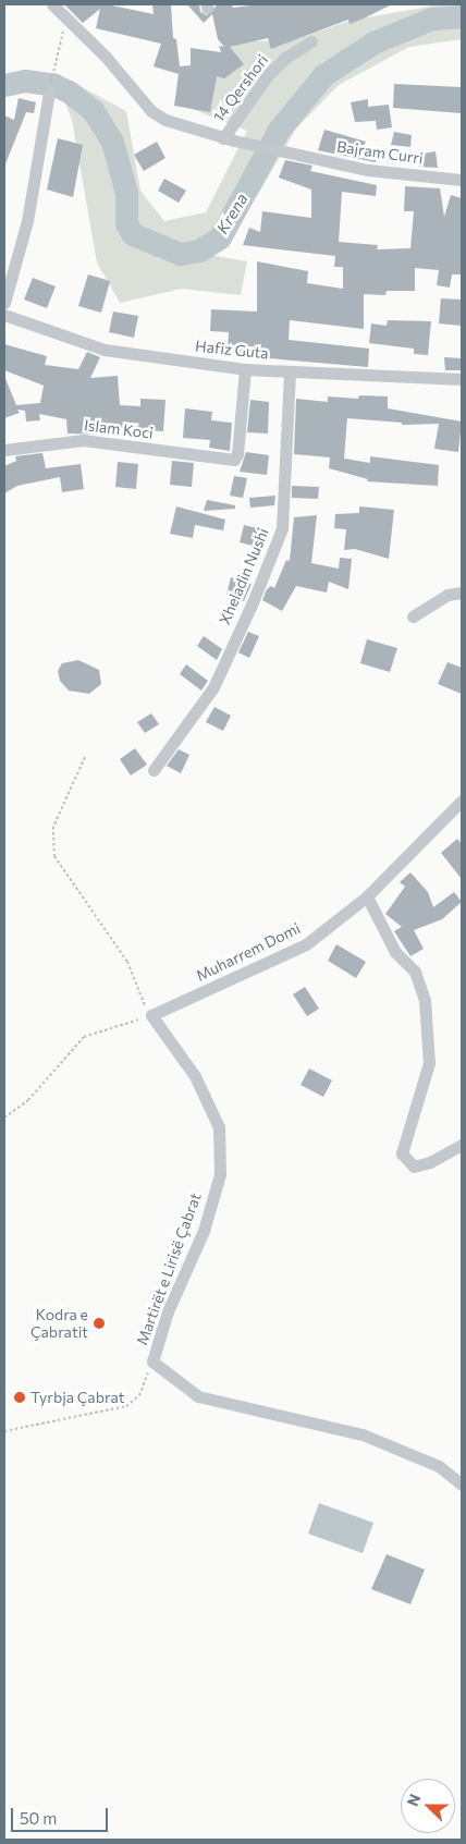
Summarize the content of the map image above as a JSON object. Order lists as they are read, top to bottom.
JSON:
{
  "streets": {
    "street": [
      "14 Qershori",
      "Bajram Curri",
      "Hafiz Guta",
      "Islam Koci",
      "Xheladin Nushi",
      "Muharrem Domi",
      "Martirët e Lirisë Çabrat"
    ]
  },
  "crossings": [
    ["14 Qershori", "Bajram Curri"],
    ["Hafiz Guta", "Islam Koci"],
    ["Hafiz Guta", "Xheladin Nushi"],
    ["Muharrem Domi", "Martirët e Lirisë Çabrat"]
  ],
  "water": ["Krena"],
  "places": ["Kodra e Çabratit", "Tyrbja Çabrat"],
  "scale_bar": "50 m",
  "north": "left"
}
